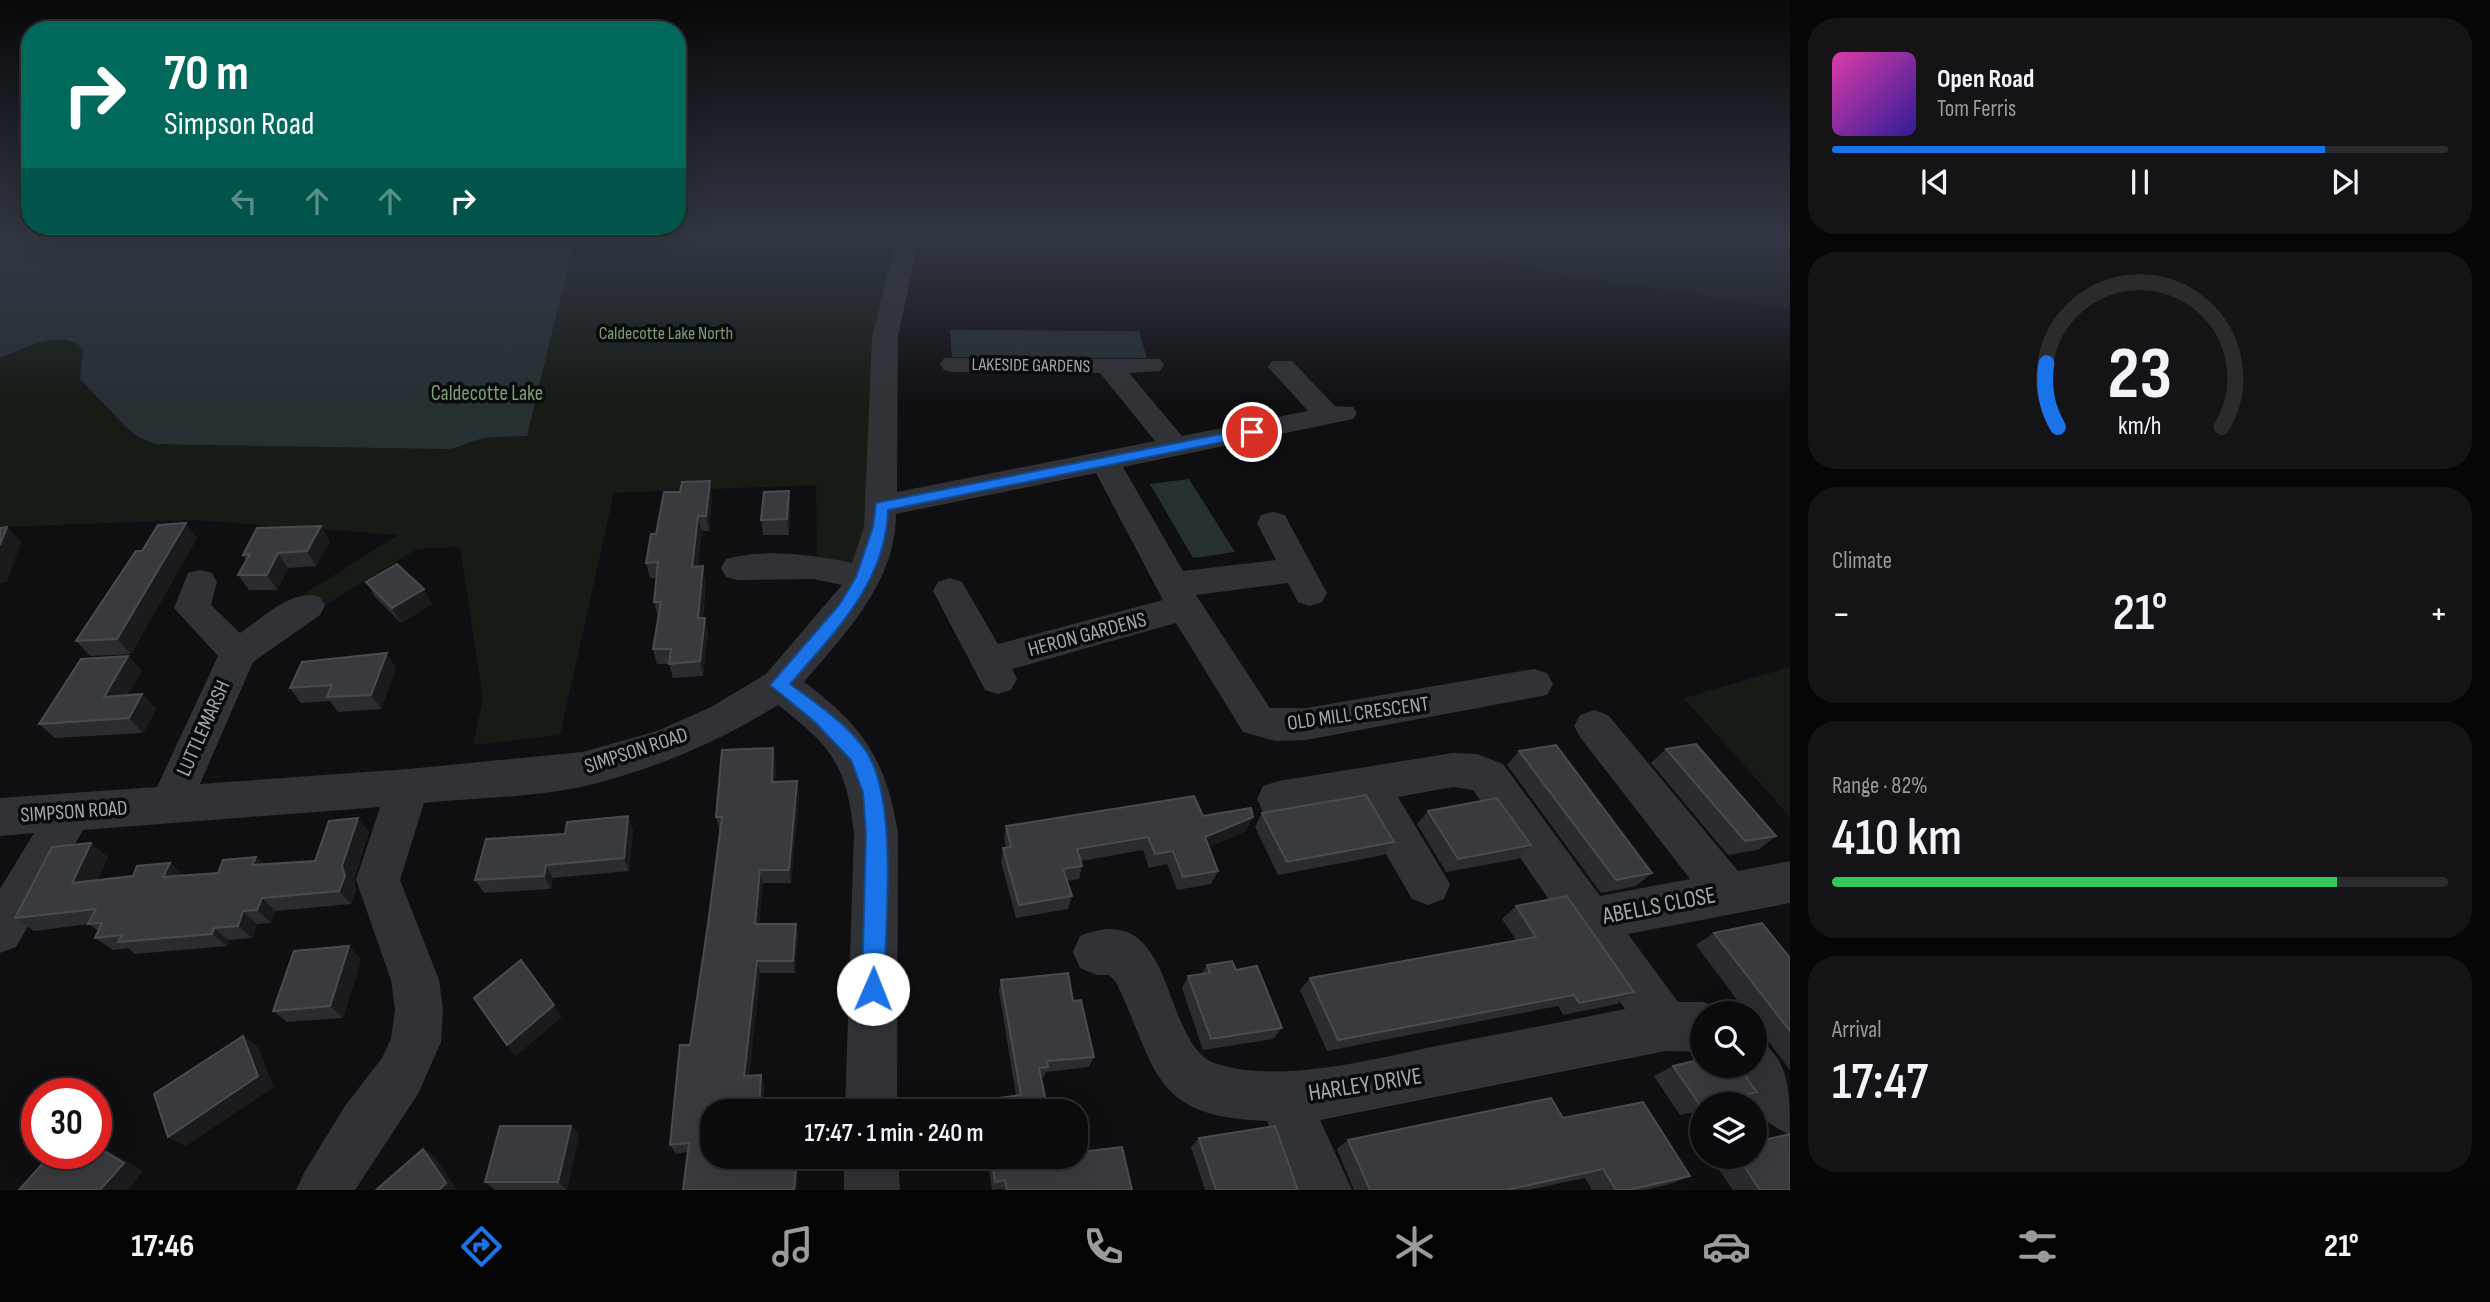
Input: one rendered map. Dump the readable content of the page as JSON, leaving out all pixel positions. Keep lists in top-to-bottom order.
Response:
{
  "streets": {
    "street": [
      "LAKESIDE GARDENS",
      "HERON GARDENS",
      "OLD MILL CRESCENT",
      "LUTTLEMARSH",
      "SIMPSON ROAD",
      "ABELLS CLOSE",
      "HARLEY DRIVE"
    ]
  },
  "crossings": [
    ["HERON GARDENS", "OLD MILL CRESCENT"],
    ["LUTTLEMARSH", "SIMPSON ROAD"],
    ["ABELLS CLOSE", "HARLEY DRIVE"]
  ],
  "parks": ["Caldecotte Lake North", "Caldecotte Lake"],
  "page": {
    "turn": ["70 m", "Simpson Road"],
    "song": ["Open Road", "Tom Ferris"],
    "tile": [
      "Climate",
      ["Range · 82%", "410 km"],
      ["Arrival", "17:47"]
    ],
    "heat": ["−", "21°", "+"],
    "limit": "30",
    "trip": "17:47 · 1 min · 240 m",
    "tabs": ["17:46", "21°"],
    "gauge": ["23", "km/h"]
  }
}
